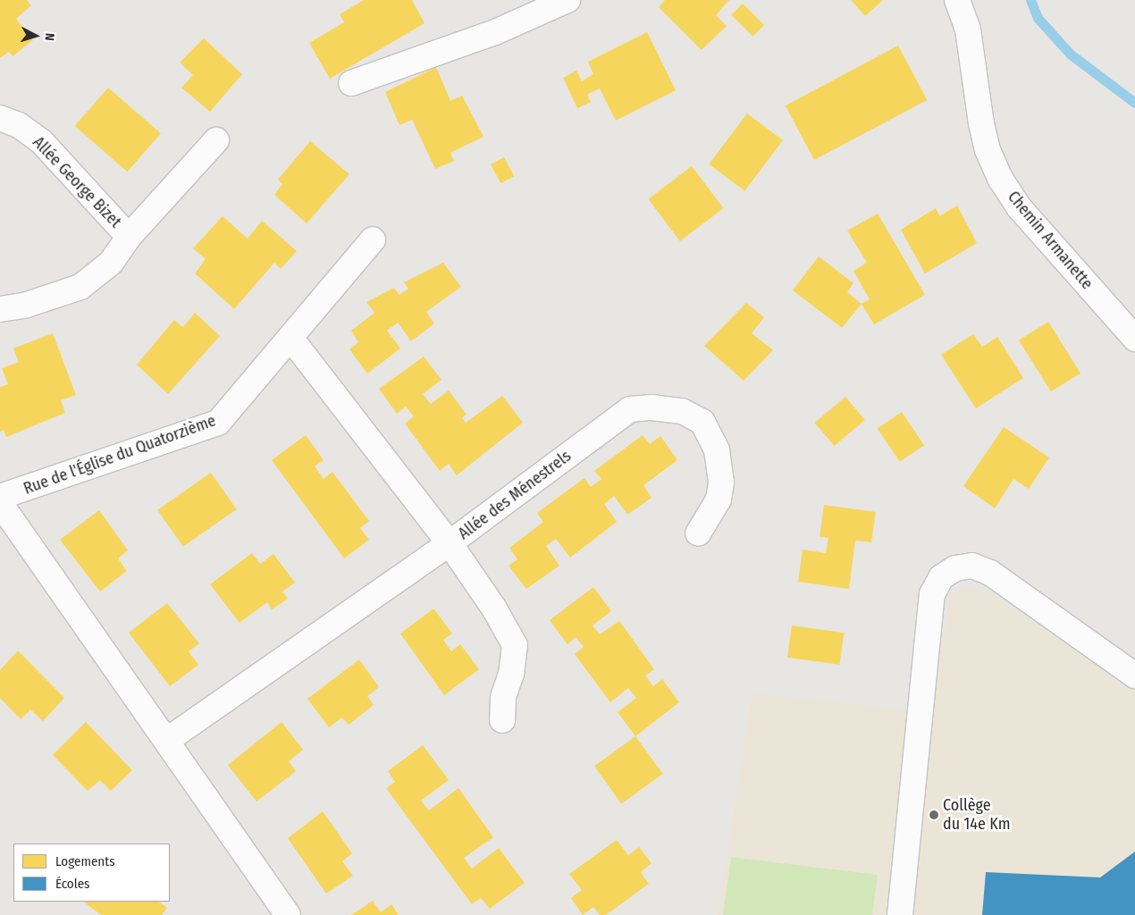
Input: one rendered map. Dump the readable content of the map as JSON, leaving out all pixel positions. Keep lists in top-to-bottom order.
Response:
{
  "streets": {
    "street": [
      "Allée George Bizet",
      "Chemin Armanette",
      "Rue de l'Église du Quatorzième",
      "Allée des Ménestrels"
    ]
  },
  "crossings": [
    ["Rue de l'Église du Quatorzième", "Allée des Ménestrels"]
  ],
  "places": ["Collège du 14e Km"],
  "legend": ["Logements", "Écoles"],
  "north": "right"
}
